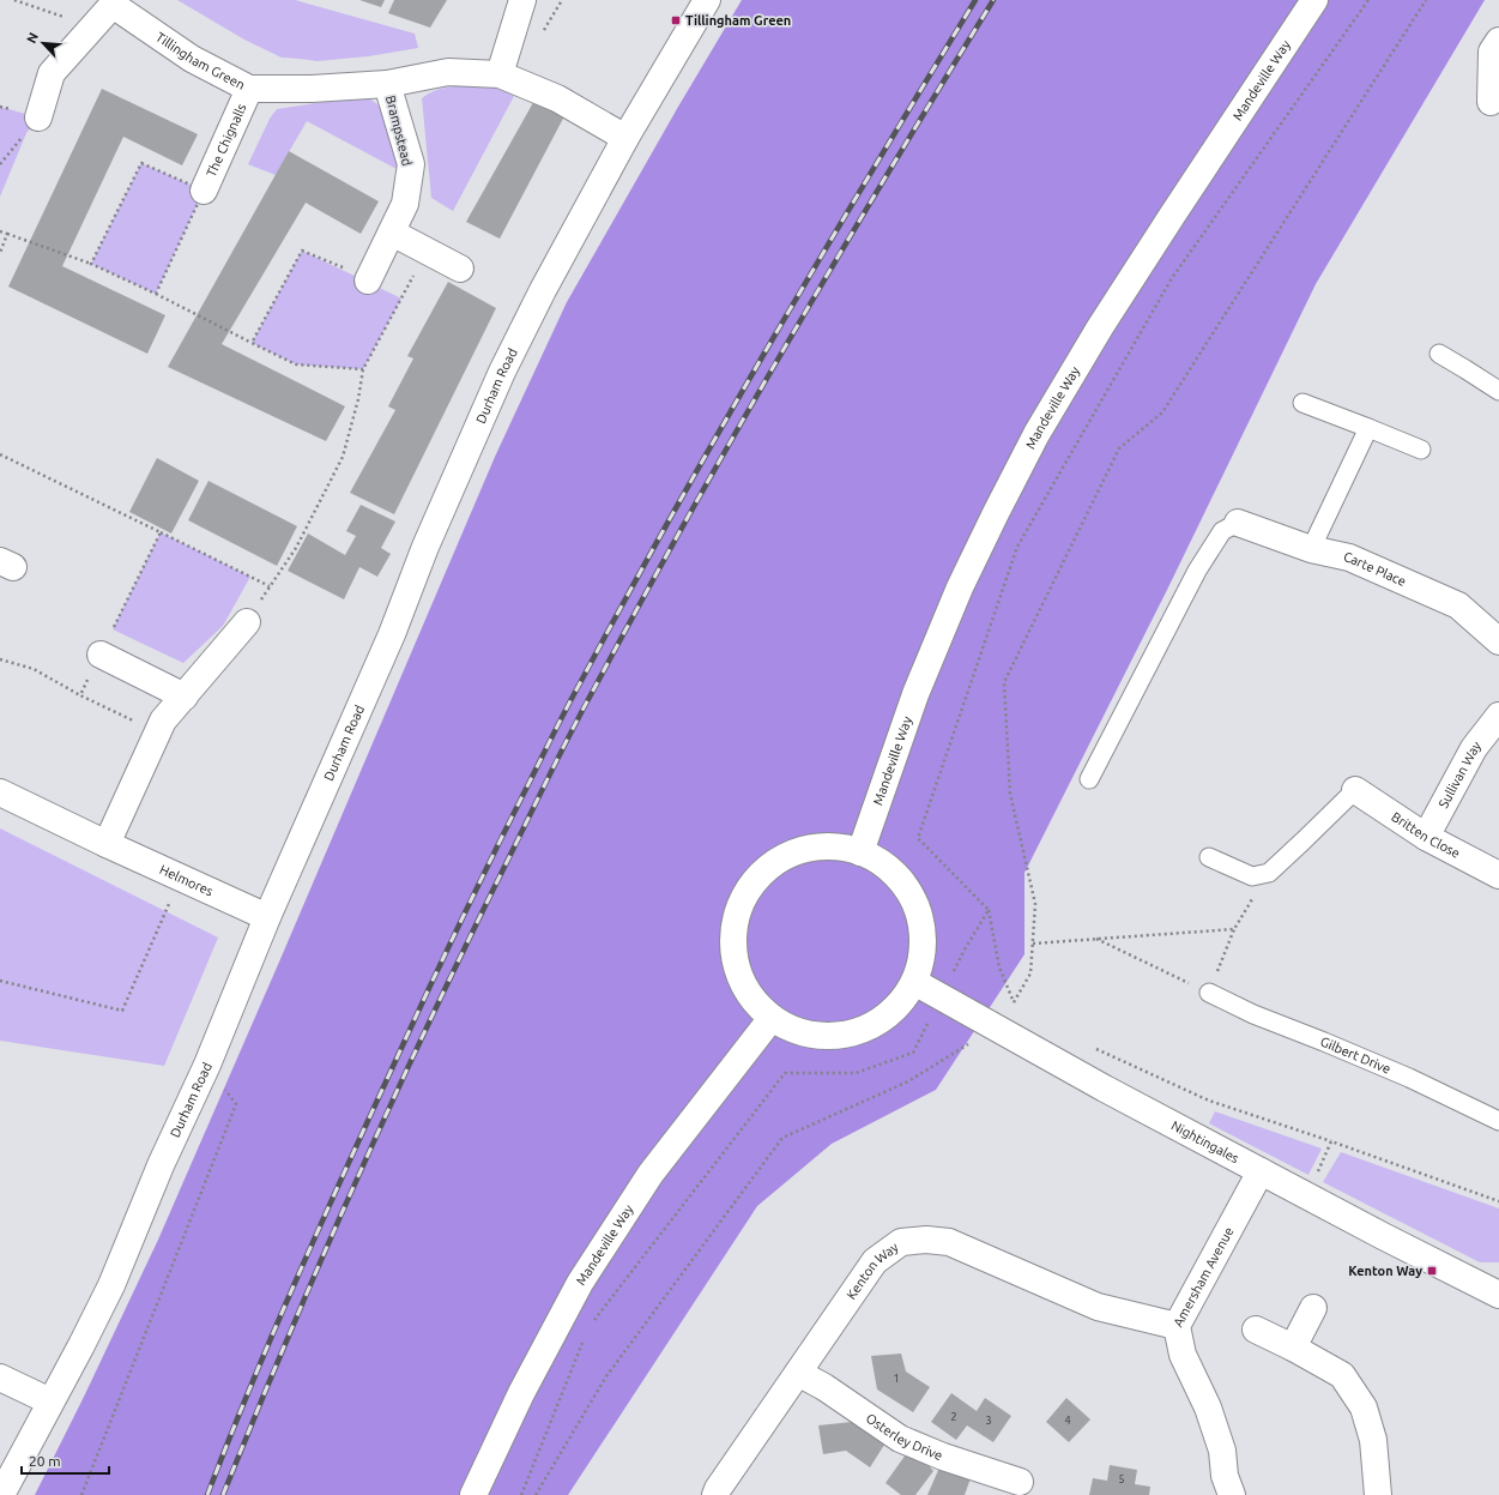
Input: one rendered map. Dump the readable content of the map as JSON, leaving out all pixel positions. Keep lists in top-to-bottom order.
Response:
{
  "streets": {
    "street": [
      "Tillingham Green",
      "Mandeville Way",
      "Brampstead",
      "The Chignalls",
      "Durham Road",
      "Carte Place",
      "Sullivan Way",
      "Britten Close",
      "Helmores",
      "Nightingales",
      "Kenton Way",
      "Amersham Avenue",
      "Osterley Drive"
    ],
    "lane": ["Gilbert Drive"]
  },
  "crossings": [
    ["Tillingham Green", "Brampstead"],
    ["Tillingham Green", "The Chignalls"],
    ["Tillingham Green", "Durham Road"],
    ["Durham Road", "Helmores"],
    ["Sullivan Way", "Britten Close"],
    ["Nightingales", "Amersham Avenue"],
    ["Kenton Way", "Amersham Avenue"],
    ["Kenton Way", "Osterley Drive"]
  ],
  "places": {
    "transit": ["Tillingham Green", "Kenton Way"]
  },
  "house_numbers": [
    "1",
    "2",
    "3",
    "4",
    "5"
  ],
  "scale_bar": "20 m",
  "north": "top left"
}
